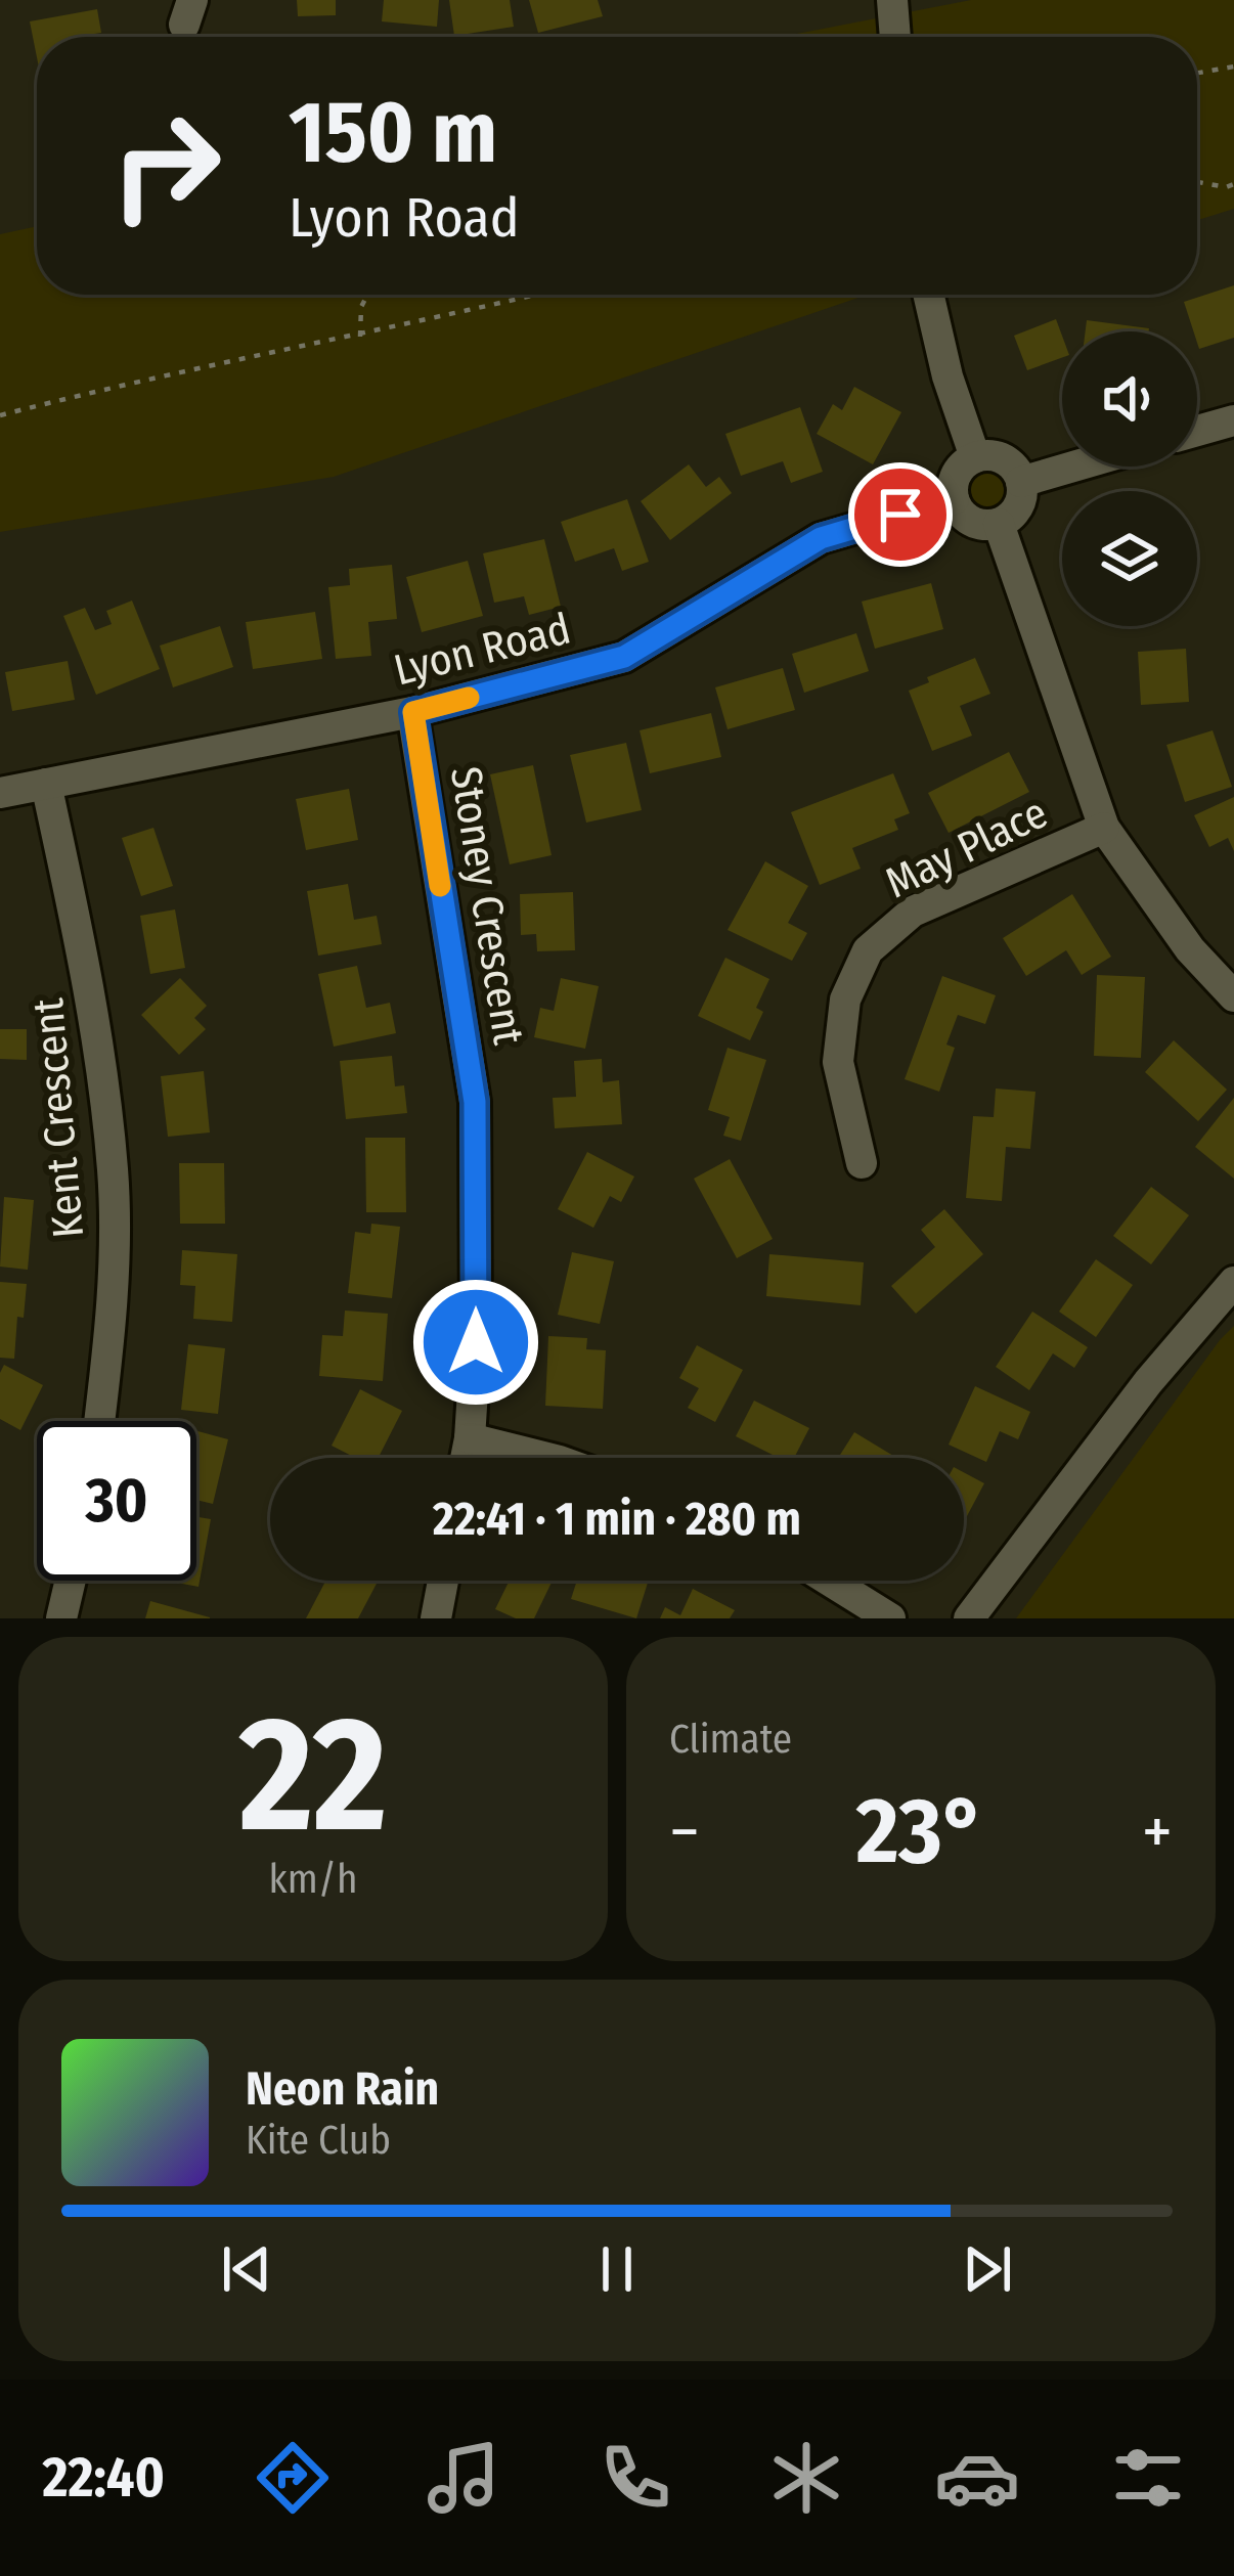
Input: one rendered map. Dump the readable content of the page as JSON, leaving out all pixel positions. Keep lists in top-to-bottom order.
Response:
{
  "streets": {
    "street": [
      "Lyon Road",
      "May Place",
      "Stoney Crescent",
      "Kent Crescent"
    ]
  },
  "crossings": [
    ["Lyon Road", "Stoney Crescent"],
    ["Lyon Road", "Kent Crescent"]
  ],
  "page": {
    "turn": ["150 m", "Lyon Road"],
    "limit": "30",
    "trip": "22:41 · 1 min · 280 m",
    "tile": [
      ["22", "km/h"],
      "Climate"
    ],
    "heat": ["−", "23°", "+"],
    "song": ["Neon Rain", "Kite Club"],
    "tabs": "22:40"
  }
}
